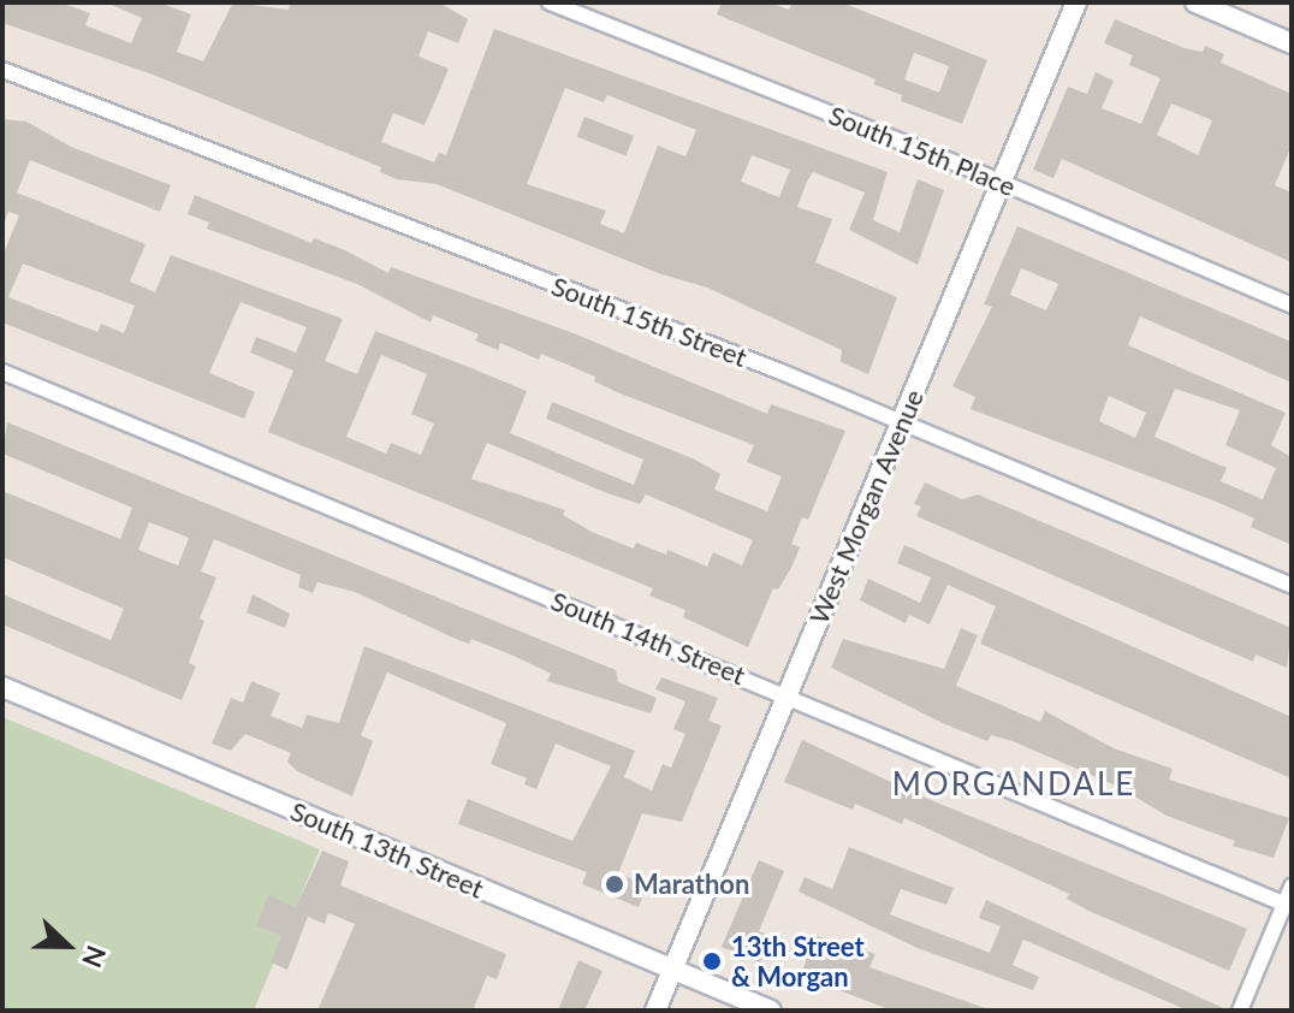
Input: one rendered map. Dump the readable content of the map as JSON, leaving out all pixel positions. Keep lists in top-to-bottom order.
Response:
{
  "streets": {
    "street": [
      "South 15th Place",
      "South 15th Street",
      "West Morgan Avenue",
      "South 14th Street",
      "South 13th Street"
    ]
  },
  "crossings": [
    ["South 15th Place", "West Morgan Avenue"],
    ["South 15th Street", "West Morgan Avenue"],
    ["West Morgan Avenue", "South 14th Street"],
    ["West Morgan Avenue", "South 13th Street"]
  ],
  "districts": ["MORGANDALE"],
  "places": ["Marathon", "13th Street & Morgan"],
  "north": "right"
}
